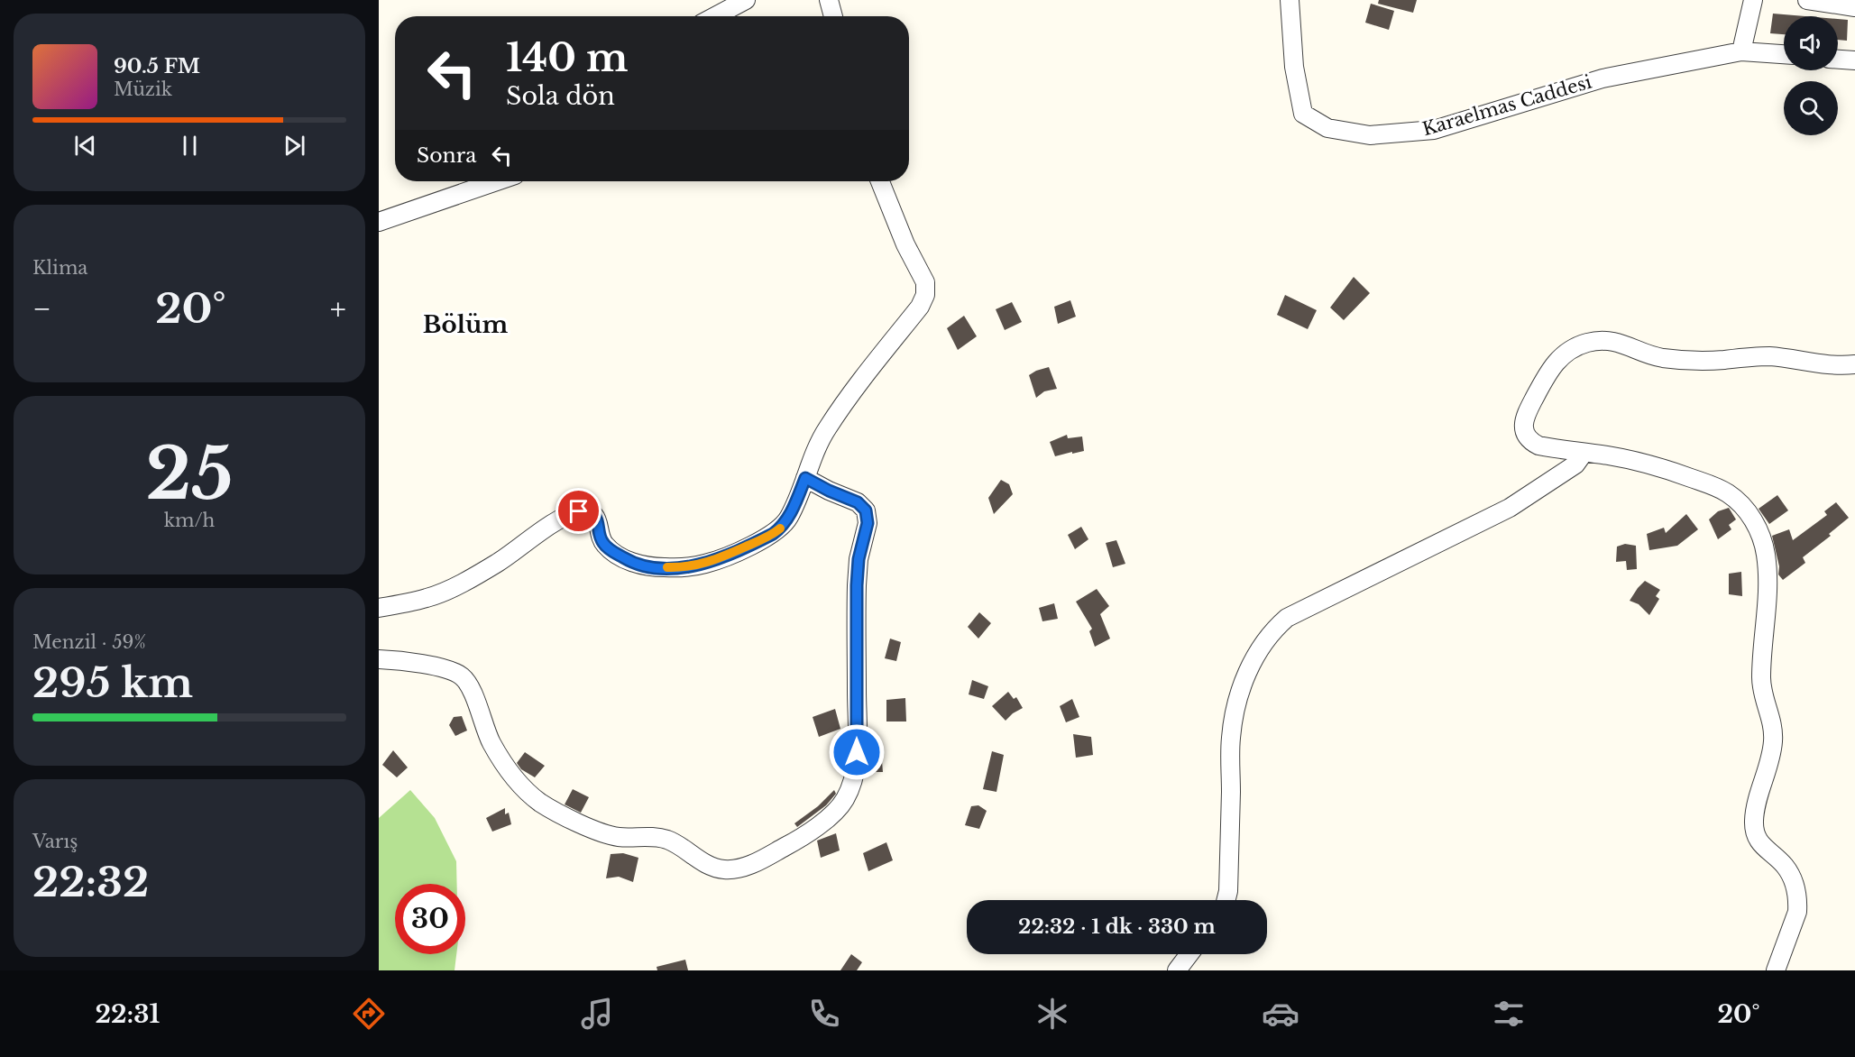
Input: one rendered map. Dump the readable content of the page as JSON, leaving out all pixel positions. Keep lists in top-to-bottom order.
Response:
{
  "streets": {
    "street": ["Karaelmas Caddesi"]
  },
  "districts": ["Bölüm"],
  "page": {
    "turn": ["140 m", "Sola dön"],
    "song": ["90.5 FM", "Müzik"],
    "then": "Sonra",
    "tile": [
      "Klima",
      ["25", "km/h"],
      ["Menzil · 59%", "295 km"],
      ["Varış", "22:32"]
    ],
    "heat": ["−", "20°", "+"],
    "limit": "30",
    "trip": "22:32 · 1 dk · 330 m",
    "tabs": ["22:31", "20°"]
  }
}
